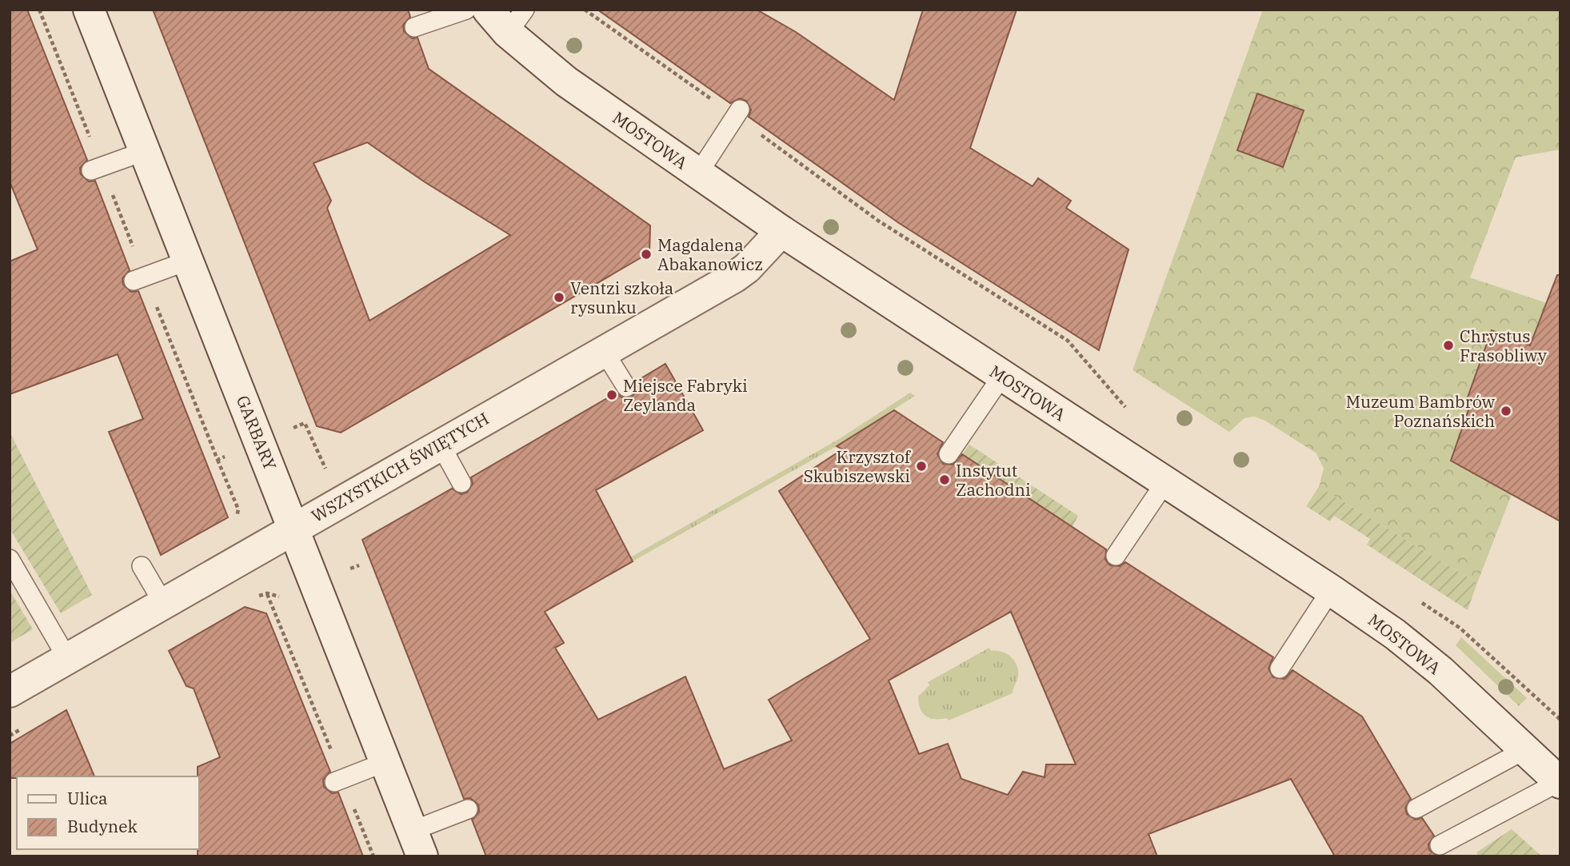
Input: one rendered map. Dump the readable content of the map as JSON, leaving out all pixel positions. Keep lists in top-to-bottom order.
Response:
{
  "streets": {
    "street": ["MOSTOWA", "GARBARY", "WSZYSTKICH ŚWIĘTYCH"]
  },
  "crossings": [
    ["MOSTOWA", "WSZYSTKICH ŚWIĘTYCH"],
    ["GARBARY", "WSZYSTKICH ŚWIĘTYCH"]
  ],
  "places": [
    "Magdalena Abakanowicz",
    "Ventzi szkoła rysunku",
    "Chrystus Frasobliwy",
    "Miejsce Fabryki Zeylanda",
    "Muzeum Bambrów Poznańskich",
    "Krzysztof Skubiszewski",
    "Instytut Zachodni"
  ],
  "legend": ["Ulica", "Budynek"]
}
